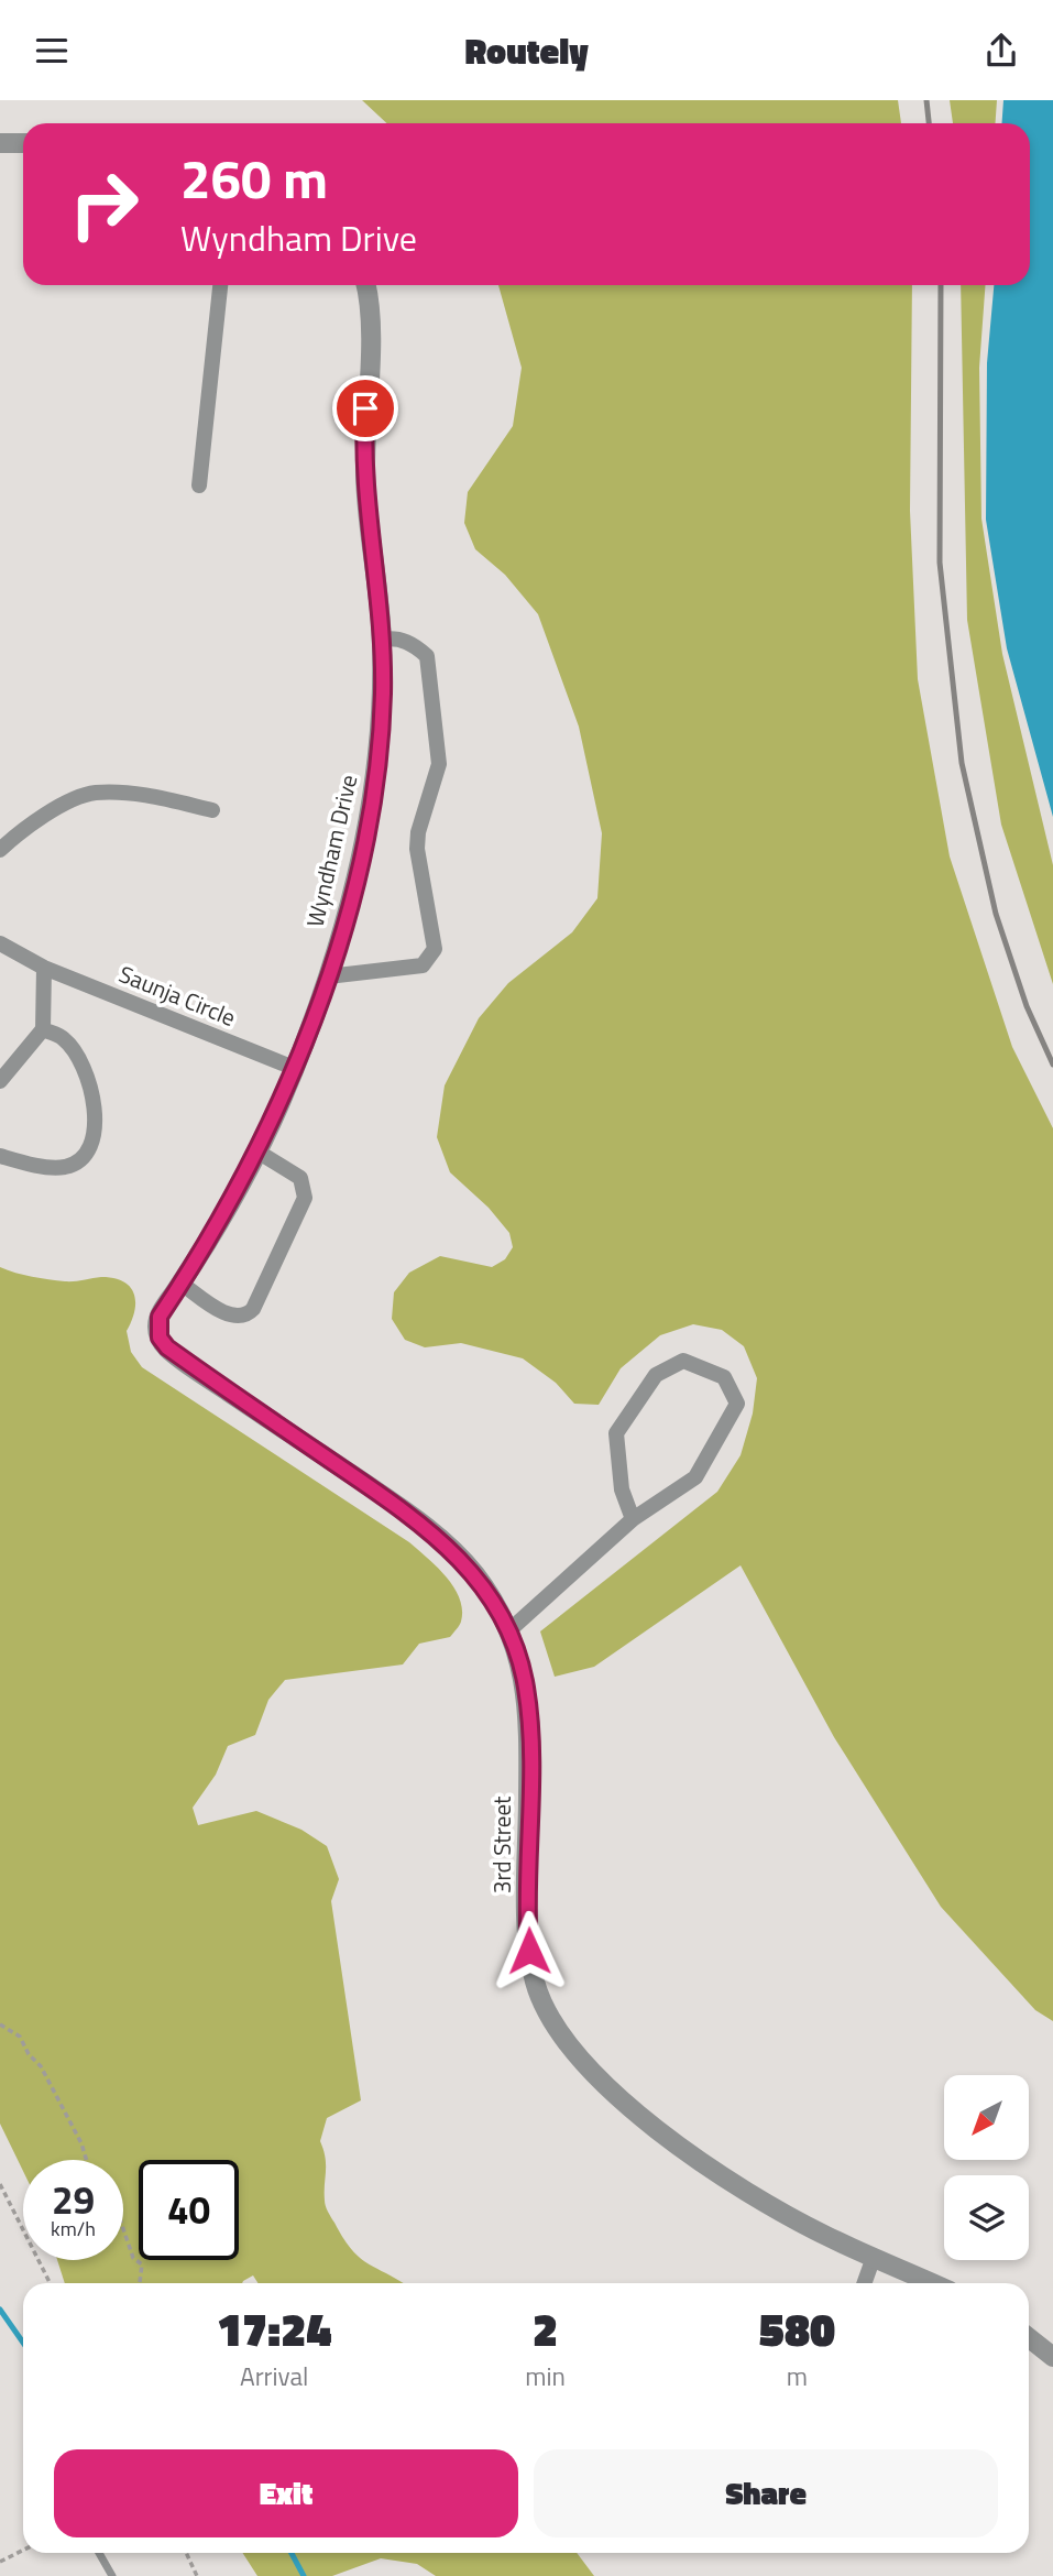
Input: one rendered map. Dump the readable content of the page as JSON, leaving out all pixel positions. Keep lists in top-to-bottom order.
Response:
{
  "streets": {
    "street": ["Wyndham Drive", "Saunja Circle", "3rd Street"]
  },
  "crossings": [
    ["Wyndham Drive", "Saunja Circle"],
    ["Wyndham Drive", "3rd Street"]
  ],
  "north": "bottom left",
  "page": {
    "header": "Routely",
    "turn": ["260 m", "Wyndham Drive"],
    "speed": "29 km/h",
    "limit": "40",
    "eta": [
      "17:24",
      "Arrival",
      "2",
      "min",
      "580",
      "m"
    ],
    "buttons": ["Exit", "Share"]
  }
}
